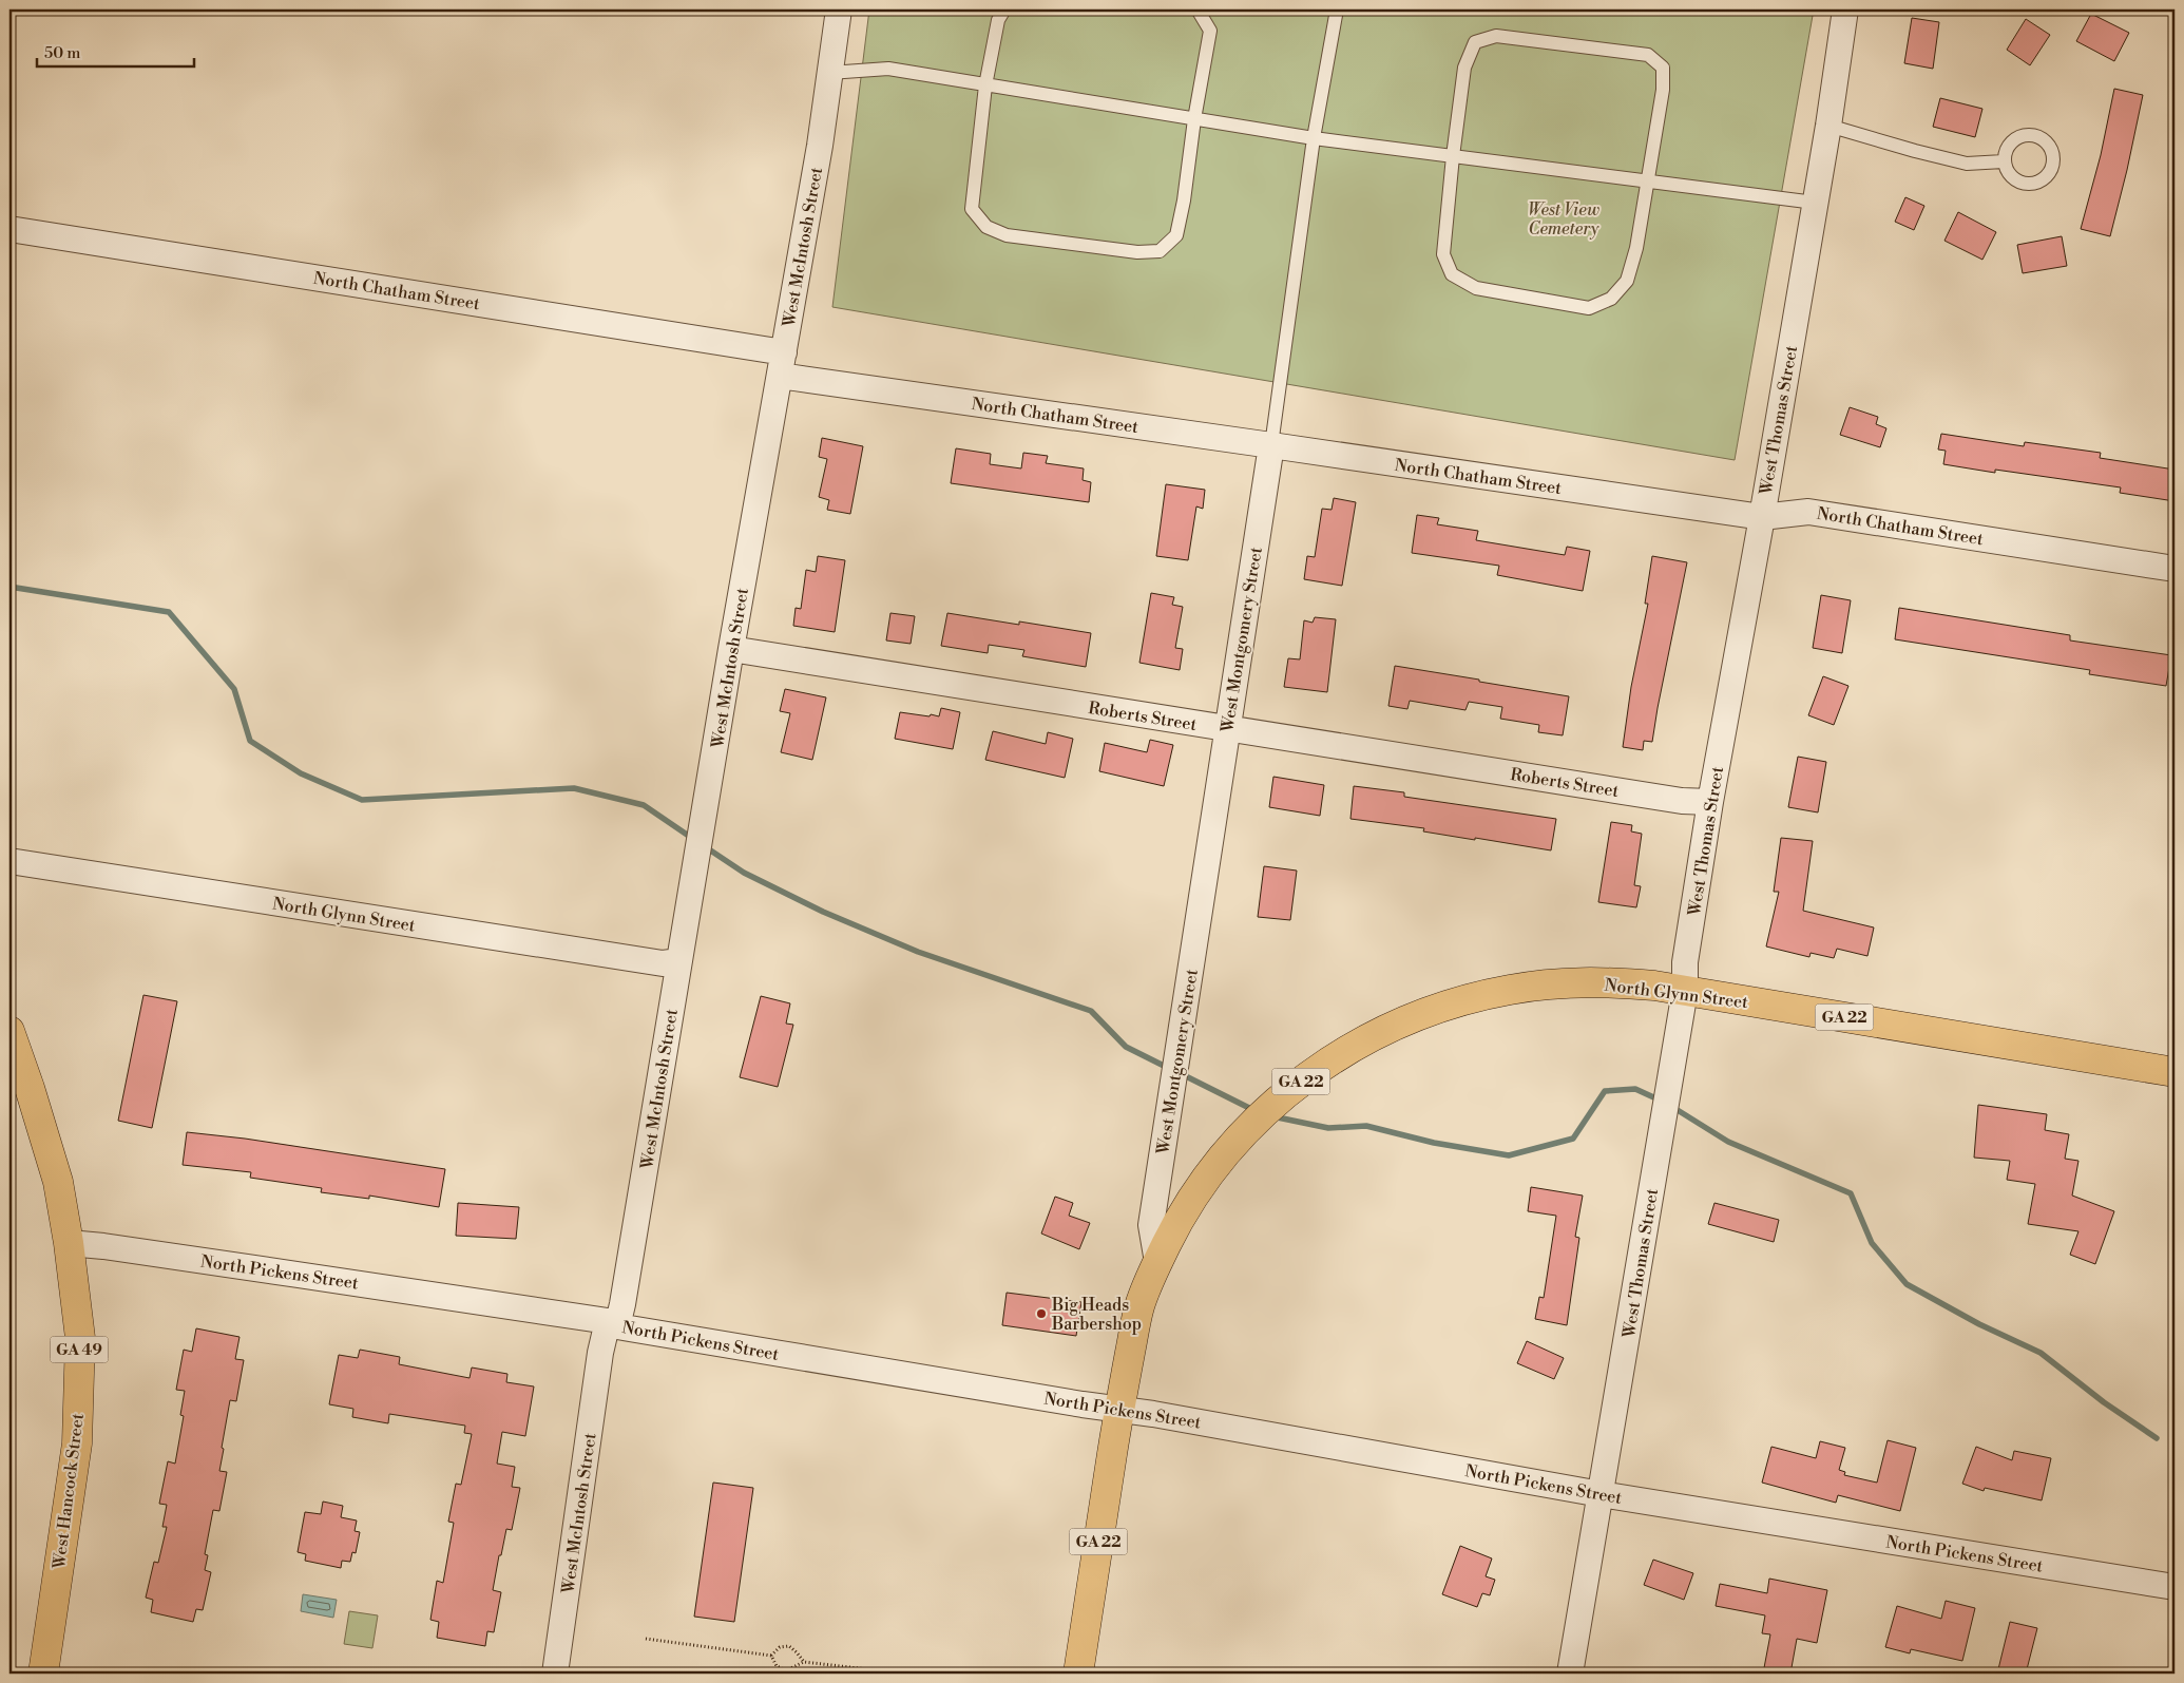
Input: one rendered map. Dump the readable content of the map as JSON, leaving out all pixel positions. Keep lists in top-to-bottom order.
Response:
{
  "streets": {
    "main road": [
      "North Glynn Street",
      "GA 22",
      "GA 49",
      "West Hancock Street"
    ],
    "street": [
      "West McIntosh Street",
      "North Chatham Street",
      "West Thomas Street",
      "West Montgomery Street",
      "Roberts Street",
      "North Pickens Street"
    ]
  },
  "crossings": [
    ["West McIntosh Street", "North Chatham Street"],
    ["West McIntosh Street", "Roberts Street"],
    ["West McIntosh Street", "North Glynn Street"],
    ["West McIntosh Street", "North Pickens Street"],
    ["North Chatham Street", "West Thomas Street"],
    ["North Chatham Street", "West Montgomery Street"],
    ["West Thomas Street", "Roberts Street"],
    ["West Thomas Street", "North Glynn Street"],
    ["West Thomas Street", "North Pickens Street"],
    ["West Montgomery Street", "Roberts Street"],
    ["West Montgomery Street", "North Glynn Street"],
    ["West Montgomery Street", "GA 22"],
    ["North Glynn Street", "GA 22"],
    ["GA 22", "North Pickens Street"],
    ["North Pickens Street", "West Hancock Street"]
  ],
  "parks": ["West View Cemetery"],
  "places": ["Big Heads Barbershop"],
  "scale_bar": "50 m"
}
